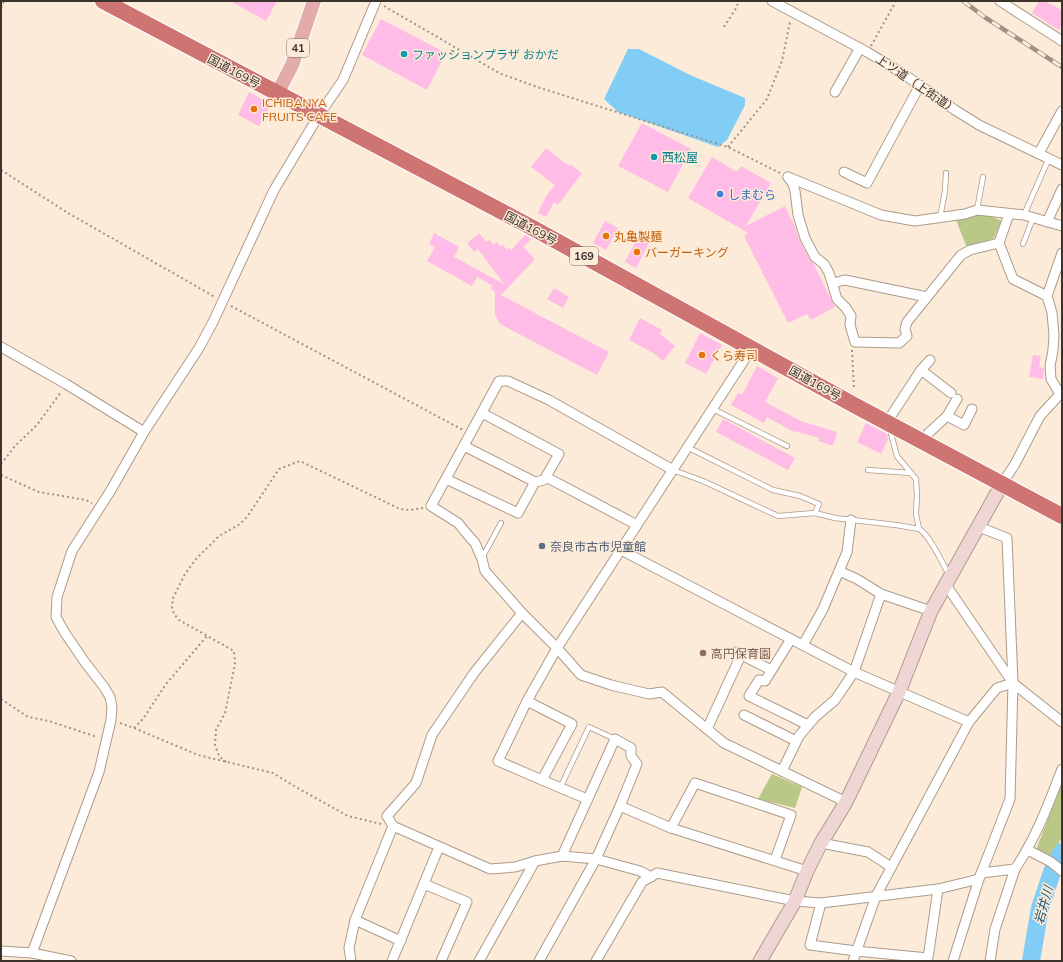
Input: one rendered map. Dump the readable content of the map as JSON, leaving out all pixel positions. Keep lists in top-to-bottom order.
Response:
{
  "streets": {
    "highway": ["国道169号", "169"],
    "main road": ["41"],
    "street": ["上ツ道（上街道）"]
  },
  "crossings": [
    ["41", "国道169号"]
  ],
  "water": ["岩井川"],
  "places": [
    "ファッションプラザ おかだ",
    "ICHIBANYA FRUITS CAFE",
    "西松屋",
    "しまむら",
    "丸亀製麺",
    "バーガーキング",
    "くら寿司",
    "奈良市古市児童館",
    "高円保育園"
  ]
}
